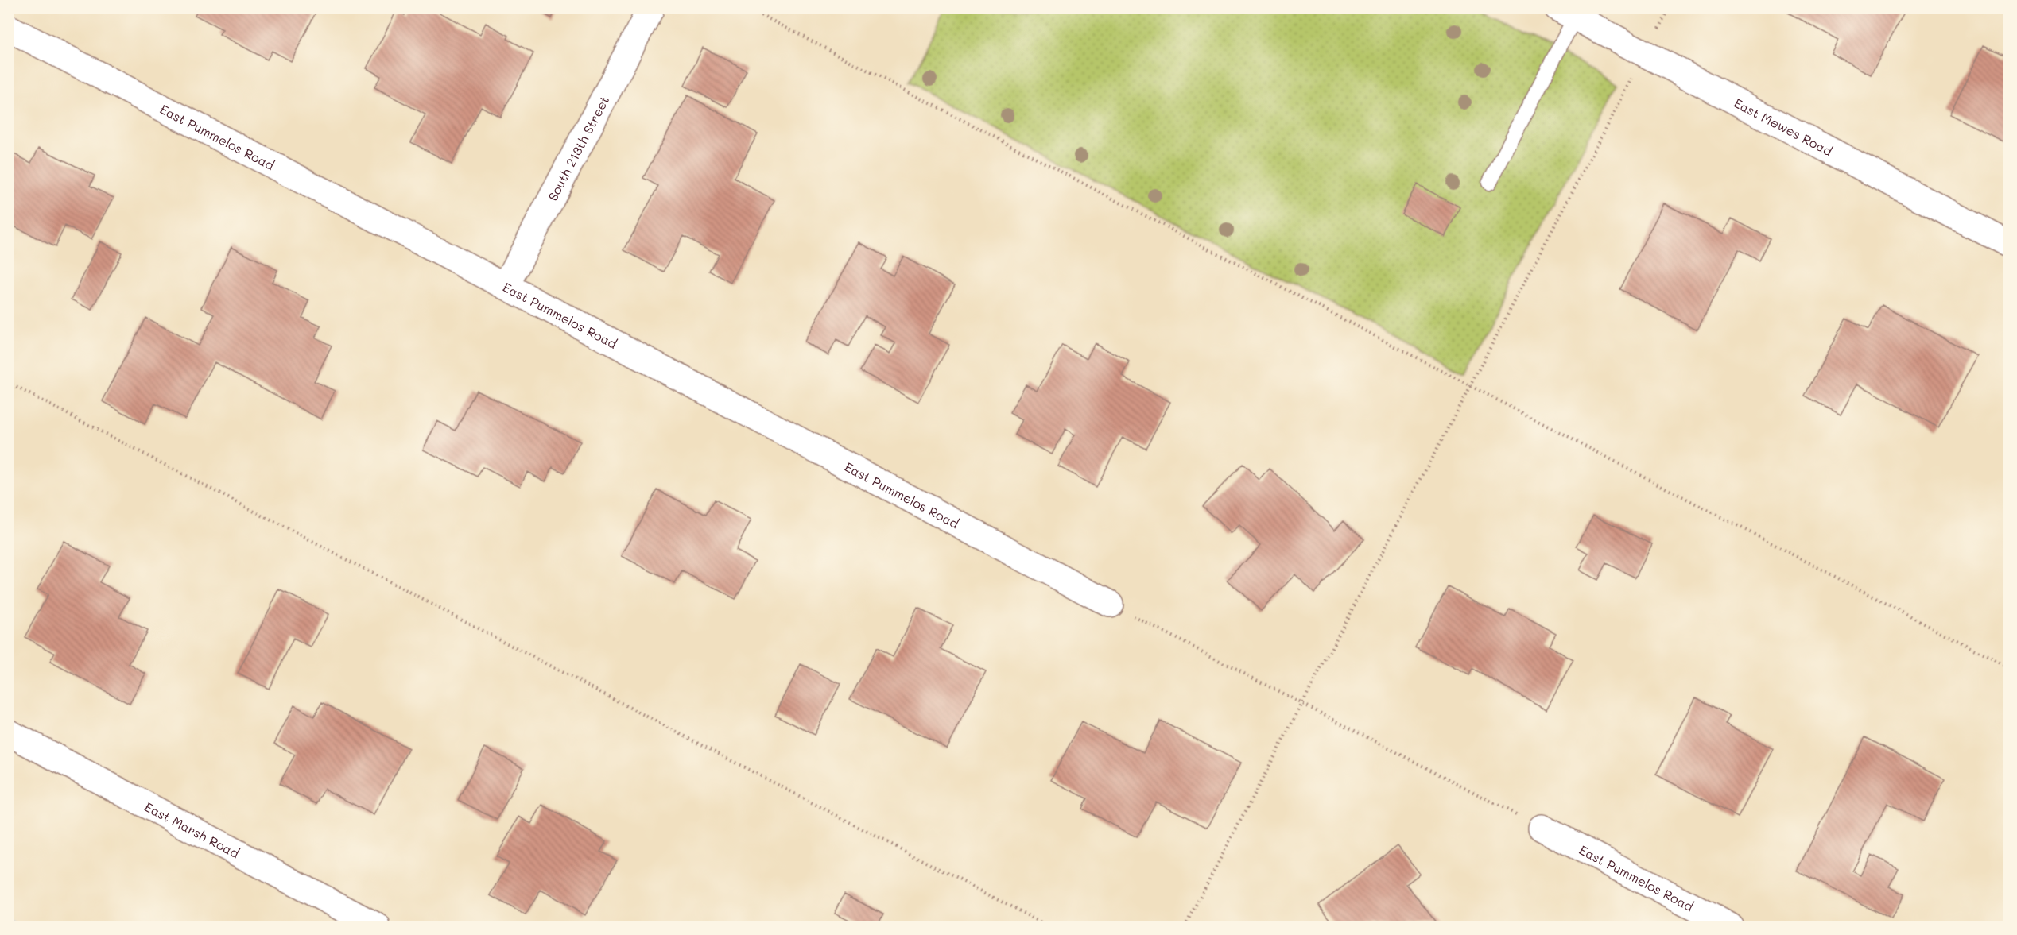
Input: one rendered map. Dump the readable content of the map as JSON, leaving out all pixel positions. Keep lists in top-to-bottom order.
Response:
{
  "streets": {
    "street": [
      "East Mewes Road",
      "East Pummelos Road",
      "South 213th Street",
      "East Marsh Road"
    ]
  },
  "crossings": [
    ["East Pummelos Road", "South 213th Street"]
  ]
}
